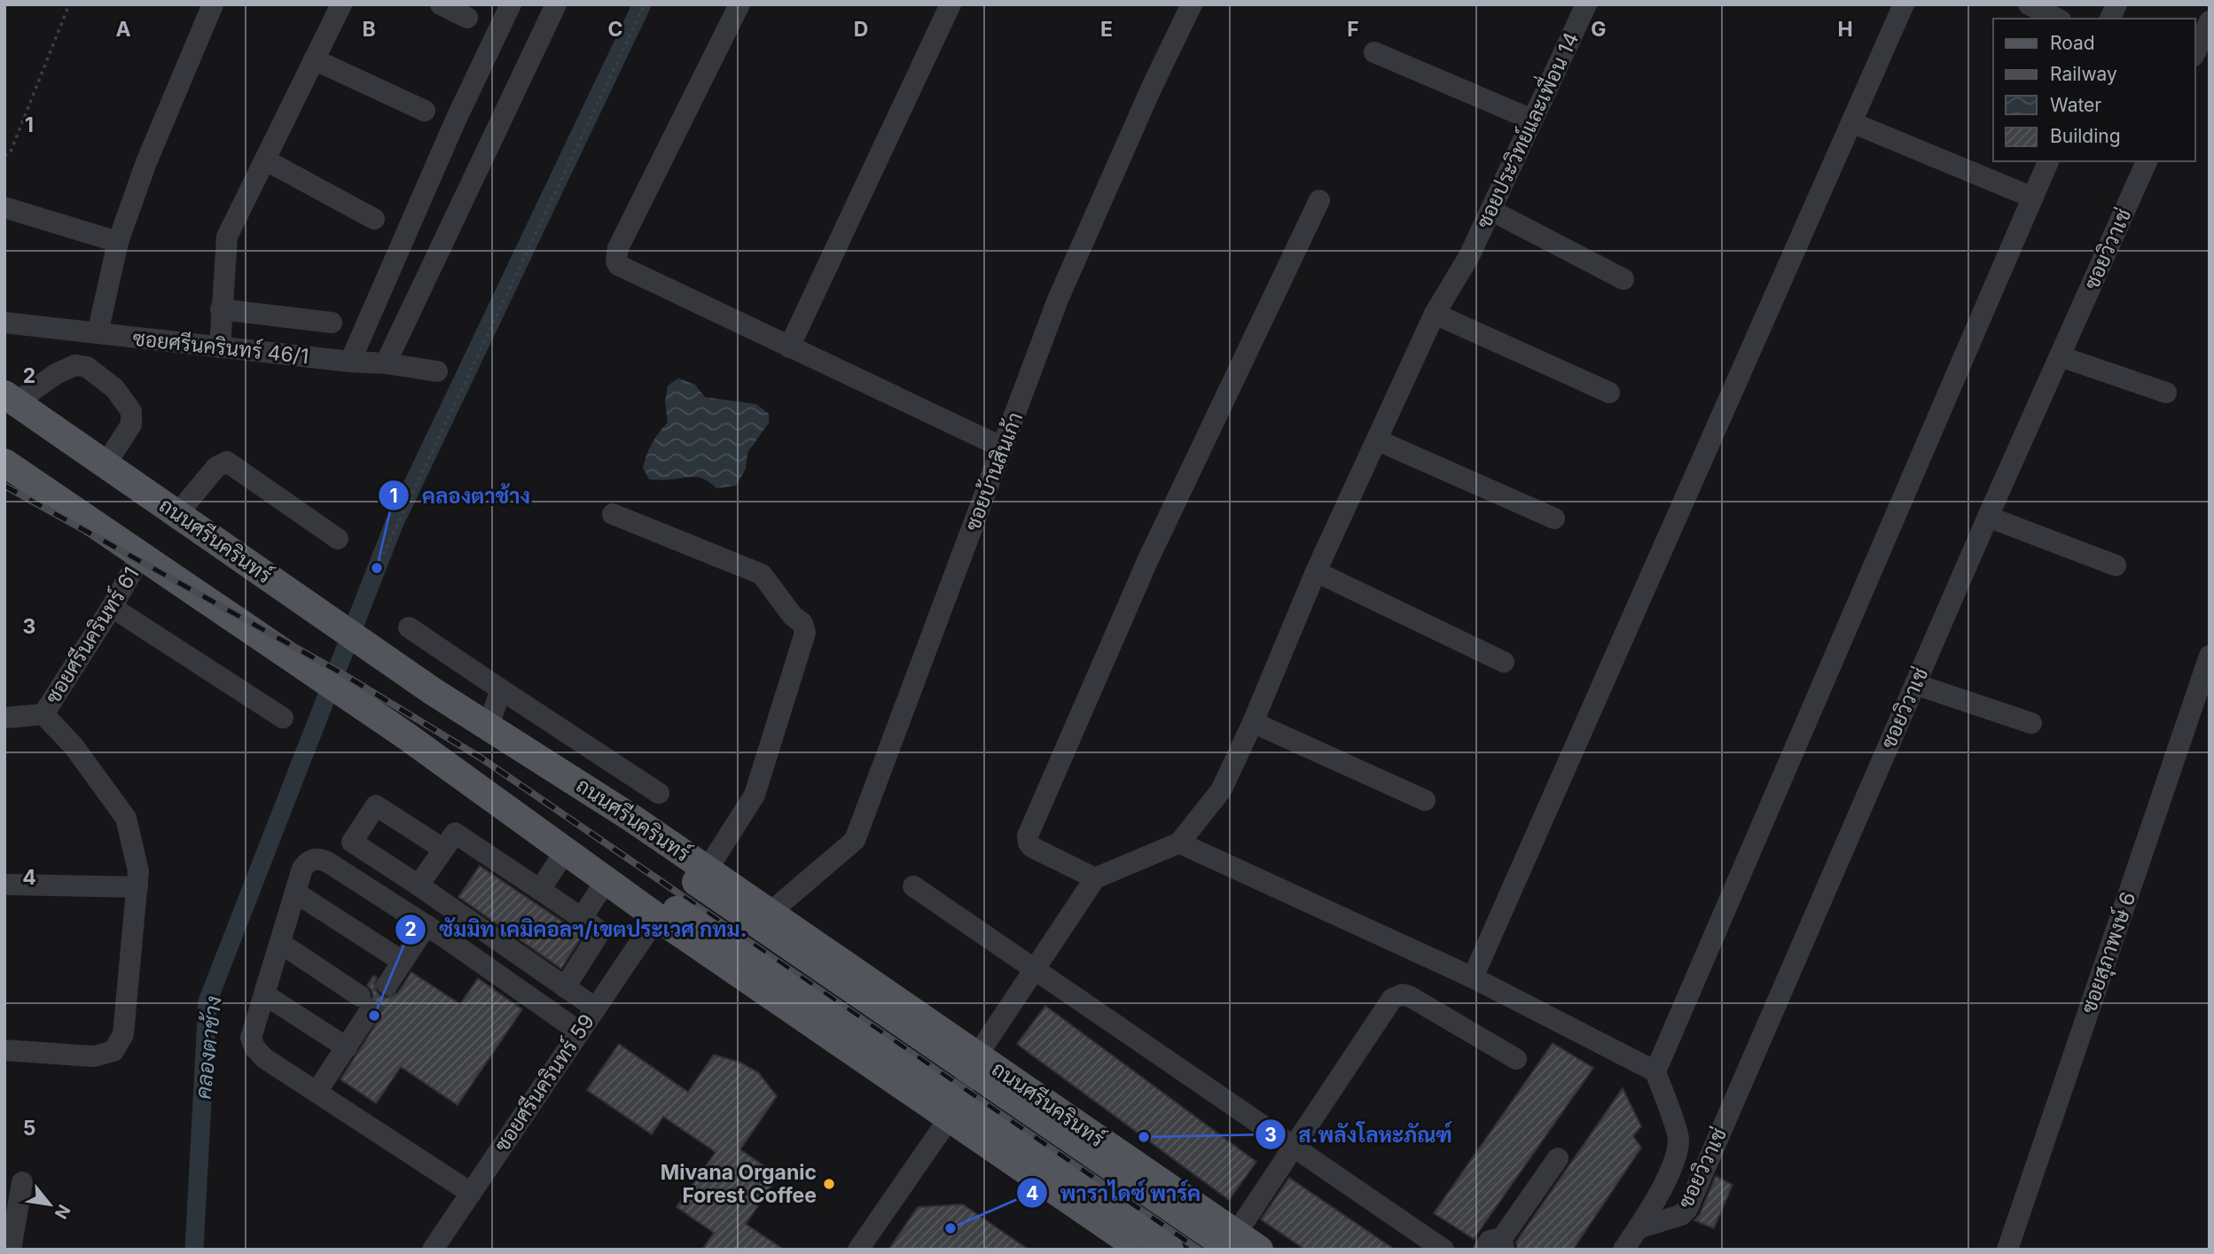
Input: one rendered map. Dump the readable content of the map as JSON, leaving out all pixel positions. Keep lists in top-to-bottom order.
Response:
{
  "streets": {
    "main road": ["ถนนศรีนครินทร์"],
    "street": [
      "ซอยประวิทย์และเพื่อน 14",
      "ซอยวิวาเช่",
      "ซอยศรีนครินทร์ 46/1",
      "ซอยบ้านสินเก้า",
      "ซอยศรีนครินทร์ 61",
      "ซอยสุภาพงษ์ 6",
      "ซอยศรีนครินทร์ 59"
    ]
  },
  "crossings": [
    ["ซอยบ้านสินเก้า", "ถนนศรีนครินทร์"]
  ],
  "water": ["คลองตาช้าง"],
  "places": [
    "คลองตาช้าง",
    "ซัมมิท เคมิคอลฯ/เขตประเวศ กทม.",
    "ส.พลังโลหะภัณฑ์",
    "Mivana Organic Forest Coffee",
    "พาราไดซ์ พาร์ค"
  ],
  "legend": [
    "Road",
    "Railway",
    "Water",
    "Building"
  ],
  "north": "bottom right",
  "grid": {
    "columns": [
      "A",
      "B",
      "C",
      "D",
      "E",
      "F",
      "G",
      "H"
    ],
    "rows": [
      "1",
      "2",
      "3",
      "4",
      "5"
    ]
  }
}
